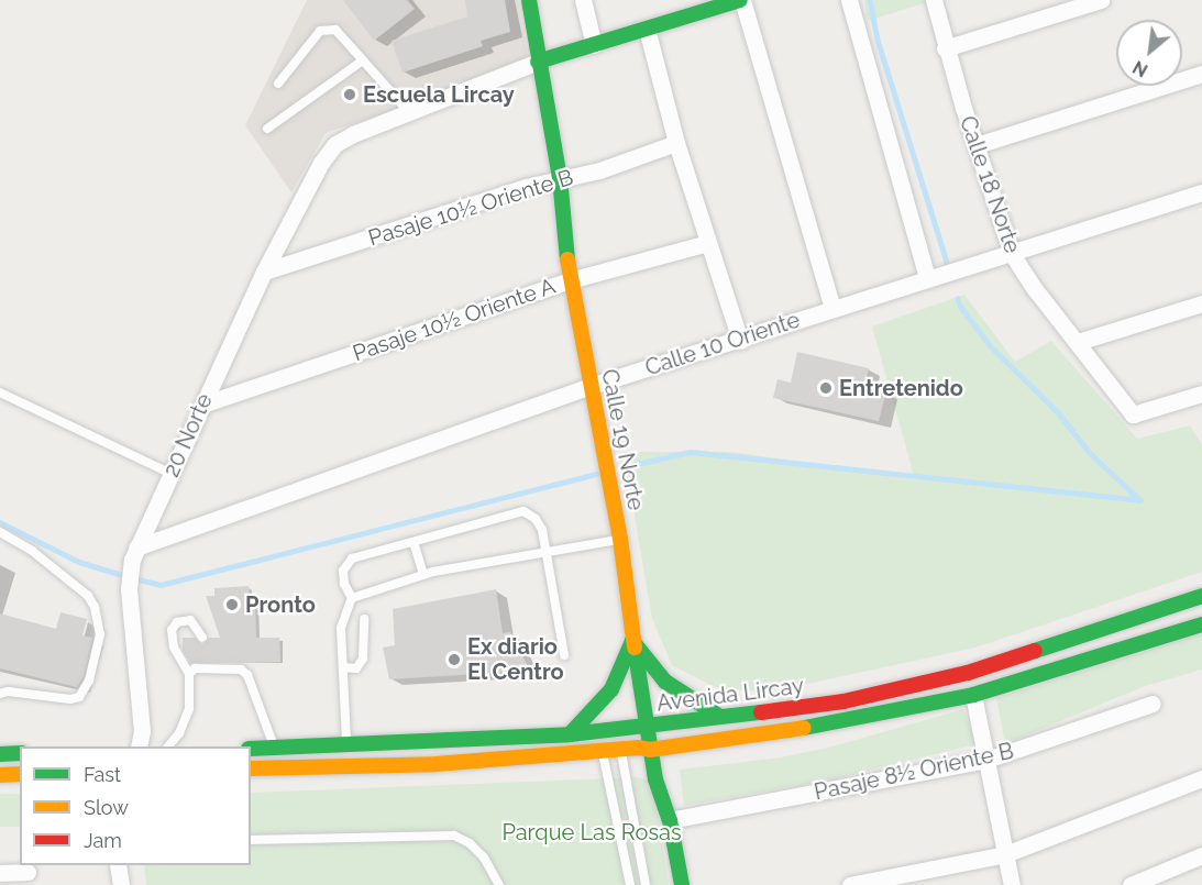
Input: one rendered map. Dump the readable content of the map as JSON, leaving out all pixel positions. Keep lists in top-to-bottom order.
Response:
{
  "streets": {
    "main road": ["Calle 19 Norte", "Avenida Lircay"],
    "street": [
      "Calle 18 Norte",
      "Pasaje 10½ Oriente B",
      "Pasaje 10½ Oriente A",
      "Calle 10 Oriente",
      "20 Norte",
      "Pasaje 8½ Oriente B"
    ]
  },
  "crossings": [
    ["Calle 18 Norte", "Calle 10 Oriente"],
    ["Pasaje 10½ Oriente B", "20 Norte"],
    ["Pasaje 10½ Oriente B", "Calle 19 Norte"],
    ["Pasaje 10½ Oriente A", "20 Norte"],
    ["Pasaje 10½ Oriente A", "Calle 19 Norte"],
    ["Calle 10 Oriente", "20 Norte"],
    ["Calle 10 Oriente", "Calle 19 Norte"],
    ["Calle 19 Norte", "Avenida Lircay"],
    ["Calle 19 Norte", "Pasaje 8½ Oriente B"]
  ],
  "parks": ["Parque Las Rosas"],
  "places": [
    "Escuela Lircay",
    "Entretenido",
    "Pronto",
    "Ex diario El Centro"
  ],
  "legend": ["Fast", "Slow", "Jam"],
  "north": "bottom left"
}
